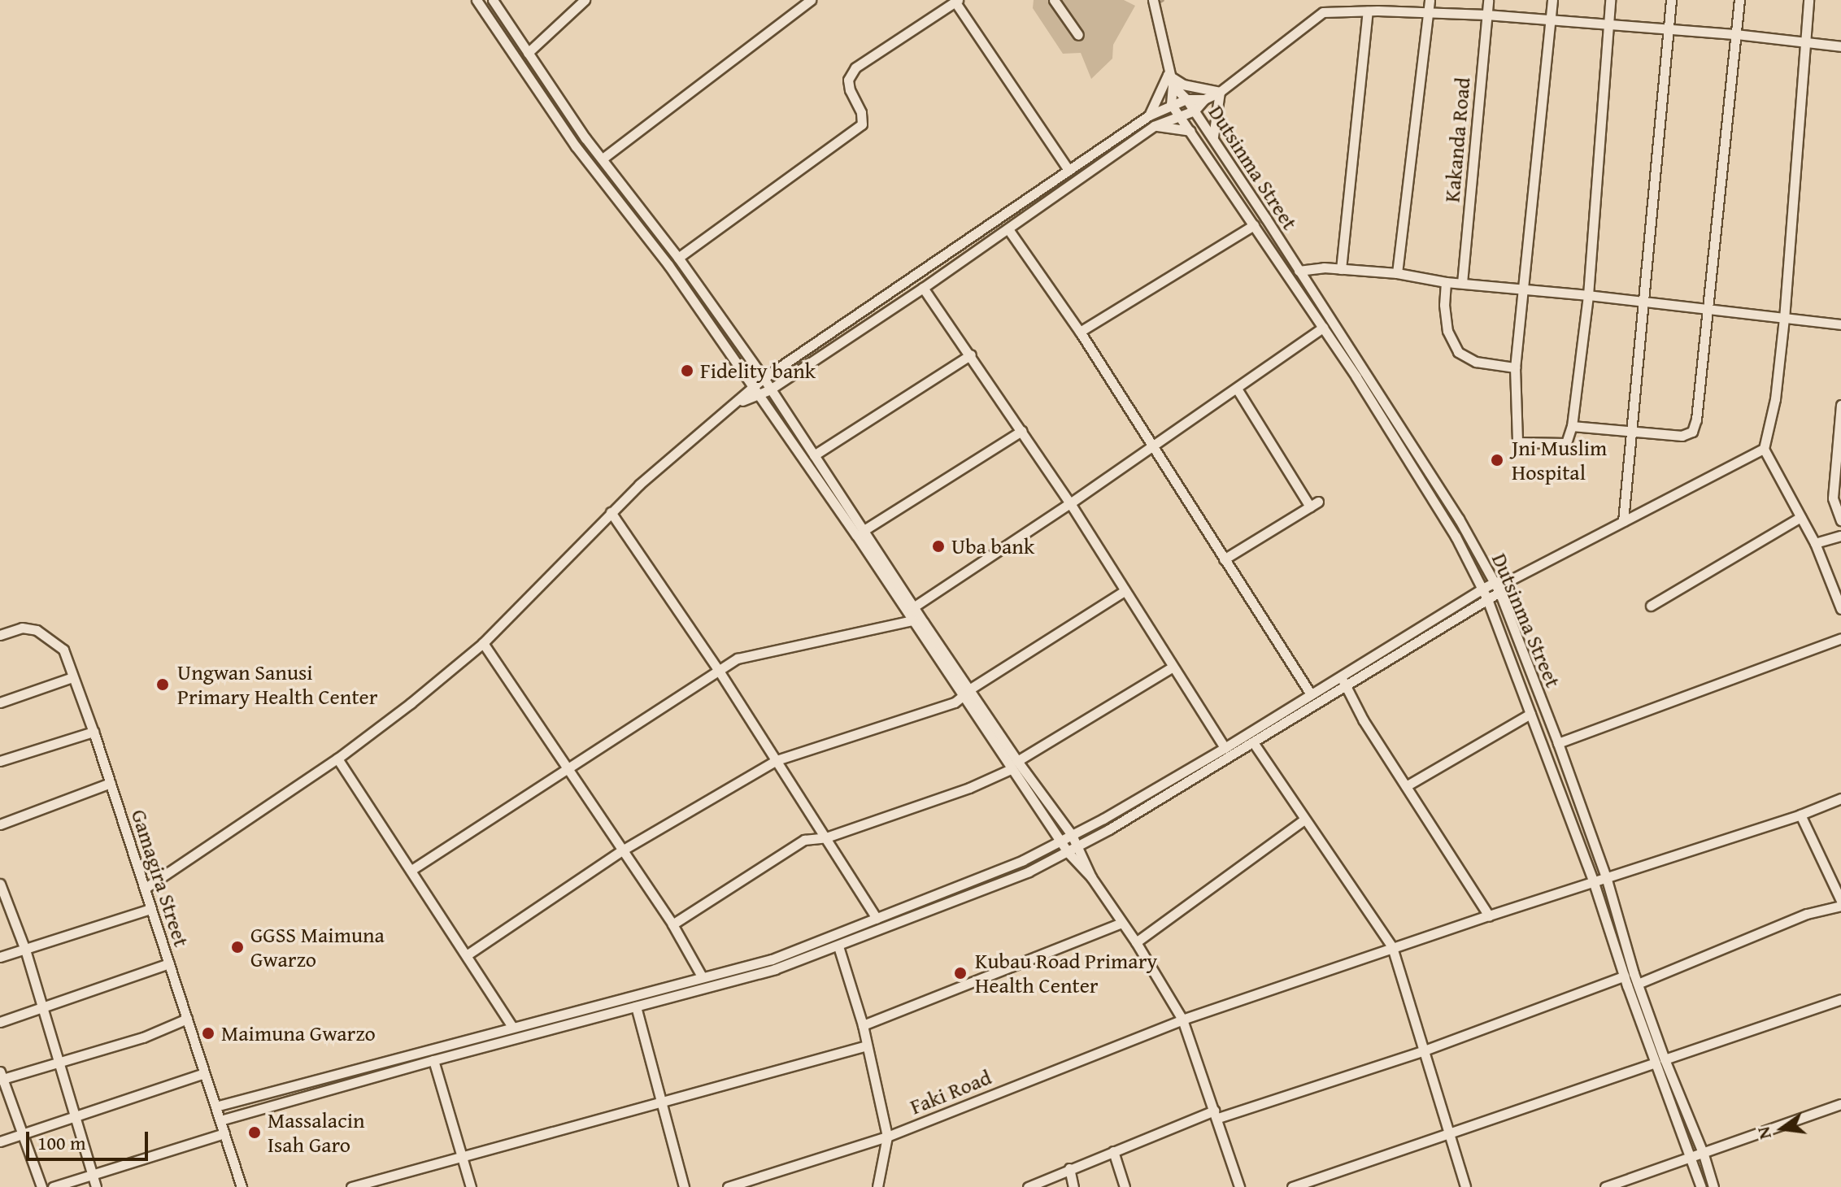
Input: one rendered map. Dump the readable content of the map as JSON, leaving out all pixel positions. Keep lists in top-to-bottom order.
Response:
{
  "streets": {
    "street": [
      "Kakanda Road",
      "Dutsinma Street",
      "Gamagira Street",
      "Faki Road"
    ]
  },
  "crossings": [
    ["Dutsinma Street", "Faki Road"]
  ],
  "places": [
    "Fidelity bank",
    "Jni Muslim Hospital",
    "Uba bank",
    "Ungwan Sanusi Primary Health Center",
    "GGSS Maimuna Gwarzo",
    "Kubau Road Primary Health Center",
    "Maimuna Gwarzo",
    "Massalacin Isah Garo"
  ],
  "scale_bar": "100 m",
  "north": "left"
}
